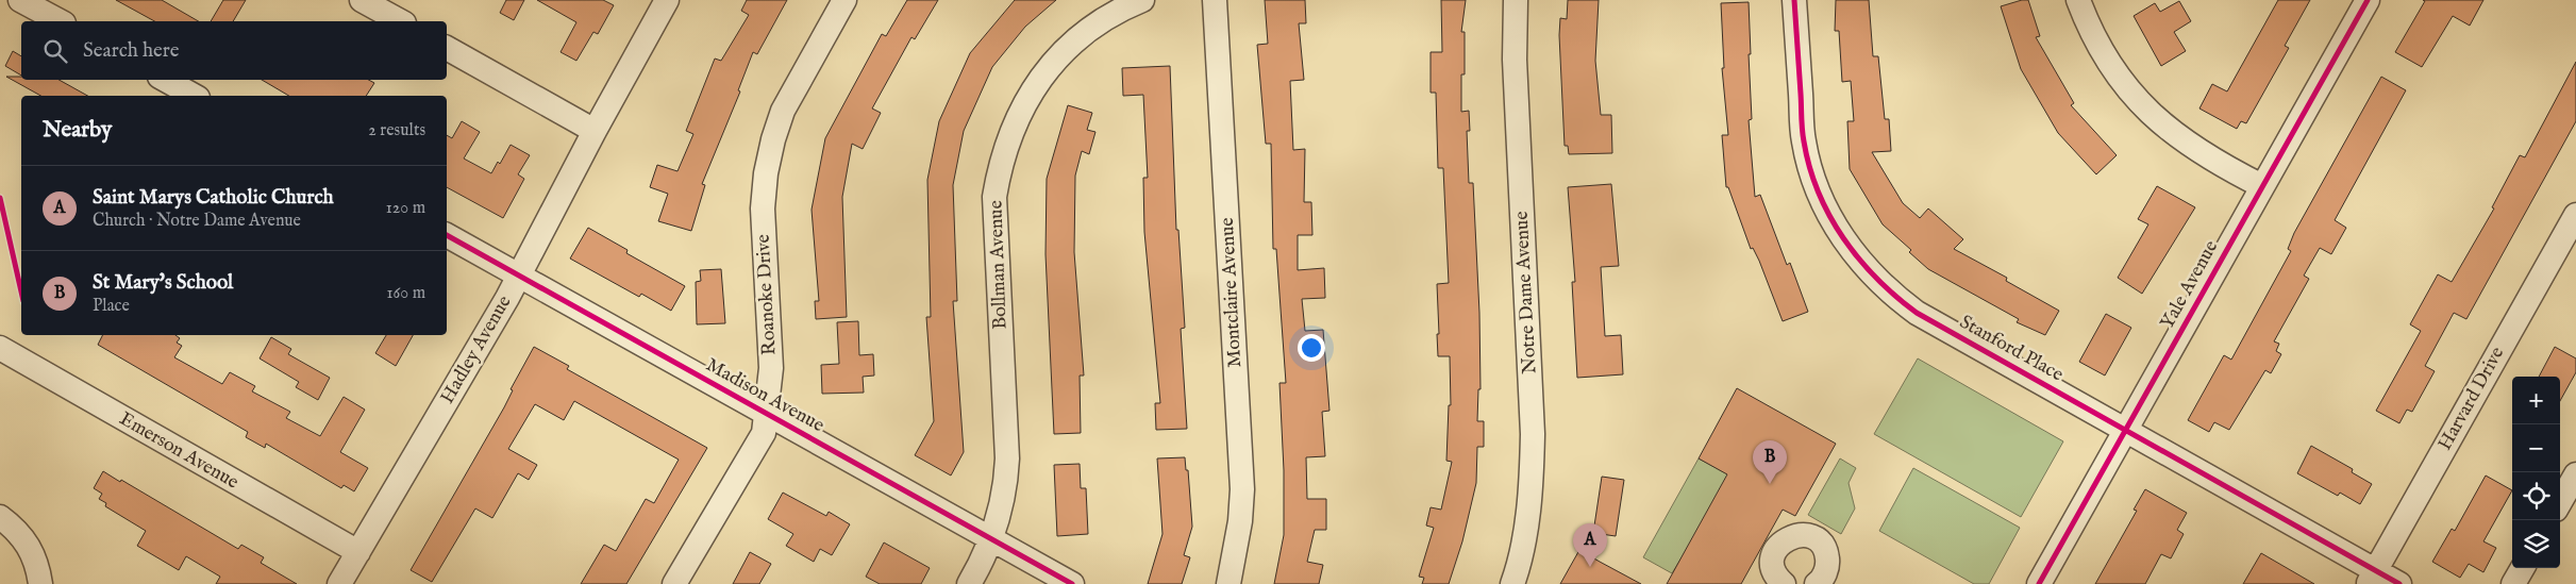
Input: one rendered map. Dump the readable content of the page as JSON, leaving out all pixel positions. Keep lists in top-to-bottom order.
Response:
{
  "streets": {
    "street": [
      "Bollman Avenue",
      "Yale Avenue",
      "Montclaire Avenue",
      "Notre Dame Avenue",
      "Roanoke Drive",
      "Stanford Place",
      "Hadley Avenue",
      "Madison Avenue",
      "Harvard Drive",
      "Emerson Avenue"
    ]
  },
  "crossings": [
    ["Bollman Avenue", "Madison Avenue"],
    ["Yale Avenue", "Stanford Place"],
    ["Roanoke Drive", "Madison Avenue"],
    ["Stanford Place", "Harvard Drive"],
    ["Hadley Avenue", "Madison Avenue"],
    ["Hadley Avenue", "Emerson Avenue"]
  ],
  "page": {
    "search": "Search here",
    "heading": ["Nearby", "2 results"],
    "list": [
      {
        "mark": "A",
        "name": "Saint Marys Catholic Church",
        "note": "Church · Notre Dame Avenue",
        "value": "120 m"
      },
      {
        "mark": "B",
        "name": "St Mary's School",
        "note": "Place",
        "value": "160 m"
      }
    ],
    "map_buttons": ["+", "−"],
    "pins": ["B", "A"]
  }
}
